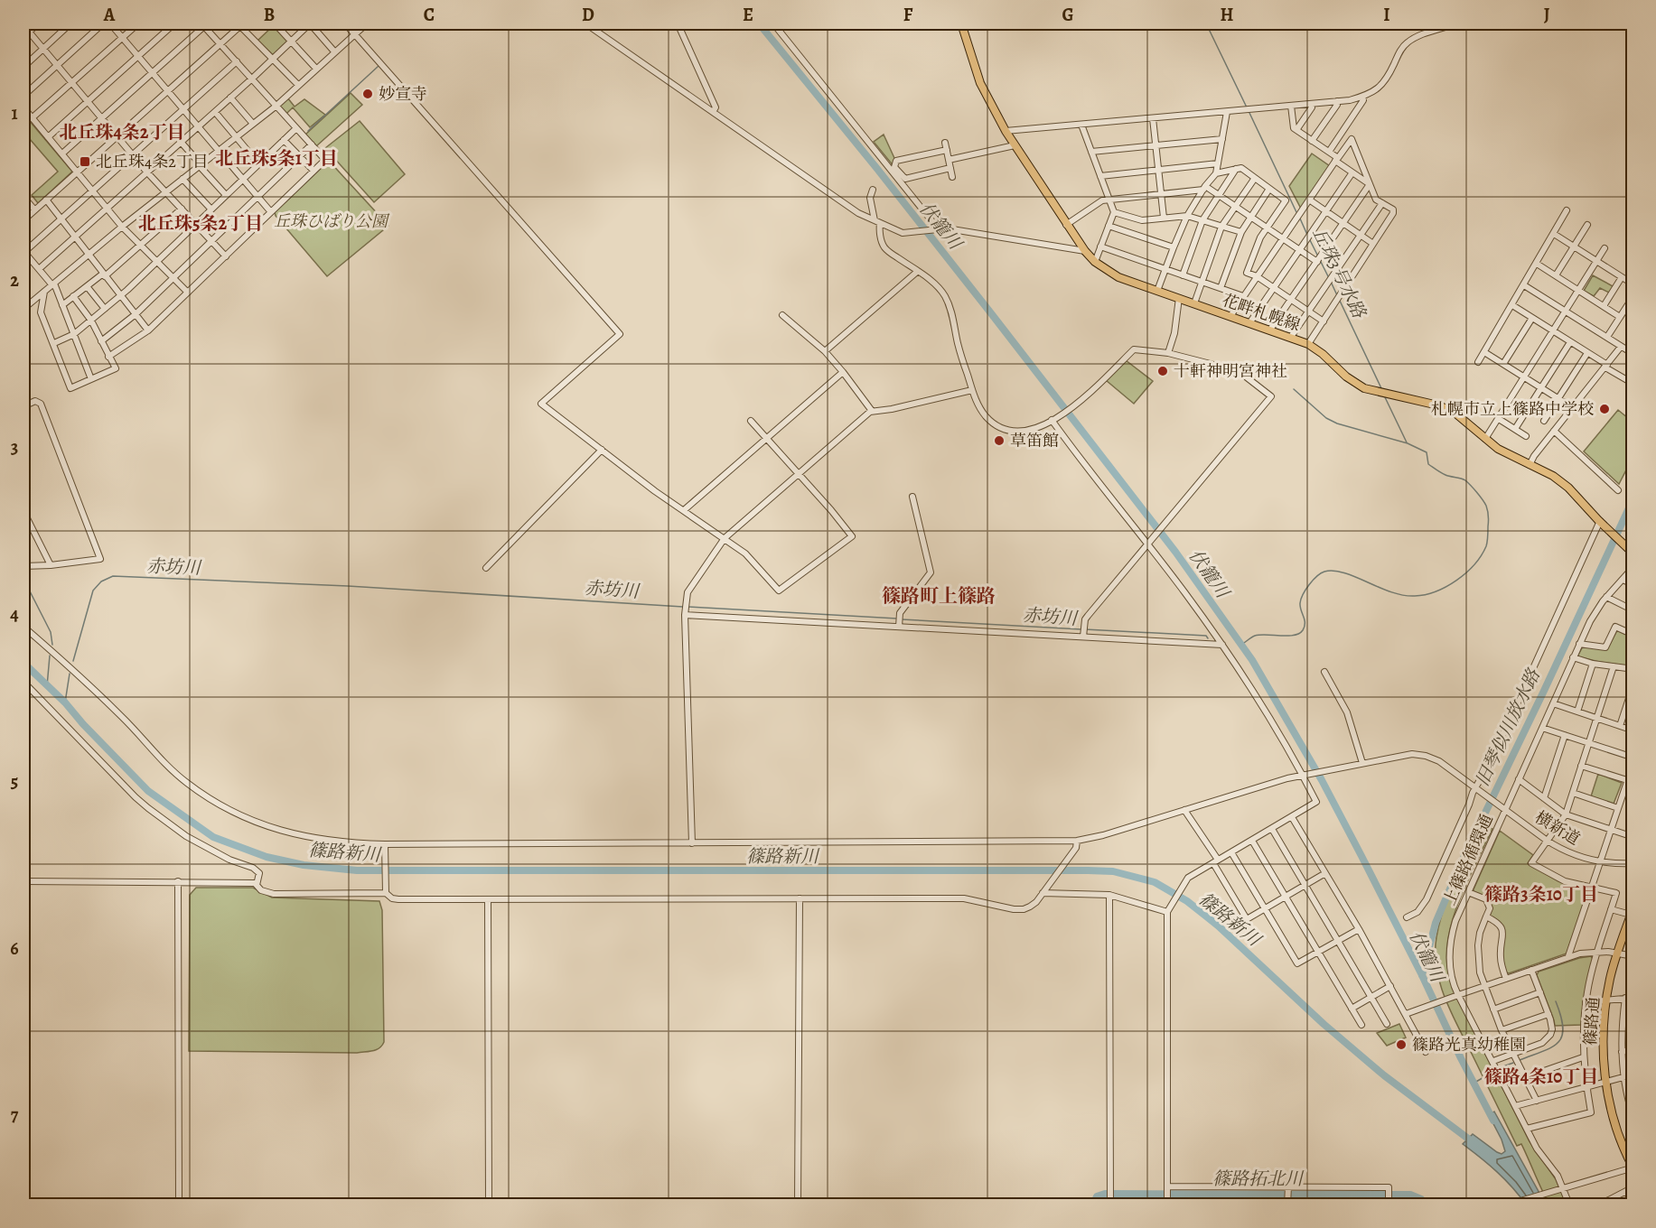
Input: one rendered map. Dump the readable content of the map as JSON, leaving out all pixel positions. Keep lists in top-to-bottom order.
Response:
{
  "streets": {
    "main road": ["花畔札幌線", "篠路通"],
    "street": ["横新道", "上篠路循環通"]
  },
  "crossings": [
    ["横新道", "上篠路循環通"]
  ],
  "districts": [
    "北丘珠4条2丁目",
    "北丘珠5条1丁目",
    "北丘珠5条2丁目",
    "篠路町上篠路",
    "篠路3条10丁目",
    "篠路4条10丁目"
  ],
  "water": [
    "伏籠川",
    "丘珠3号水路",
    "赤坊川",
    "旧琴似川放水路",
    "篠路新川",
    "篠路拓北川"
  ],
  "parks": ["丘珠ひばり公園"],
  "places": {
    "other": [
      "妙宣寺",
      "十軒神明宮神社",
      "札幌市立上篠路中学校",
      "草笛館",
      "篠路光真幼稚園"
    ],
    "transit": ["北丘珠4条2丁目"]
  },
  "grid": {
    "columns": [
      "A",
      "B",
      "C",
      "D",
      "E",
      "F",
      "G",
      "H",
      "I",
      "J"
    ],
    "rows": [
      "1",
      "2",
      "3",
      "4",
      "5",
      "6",
      "7"
    ]
  }
}
